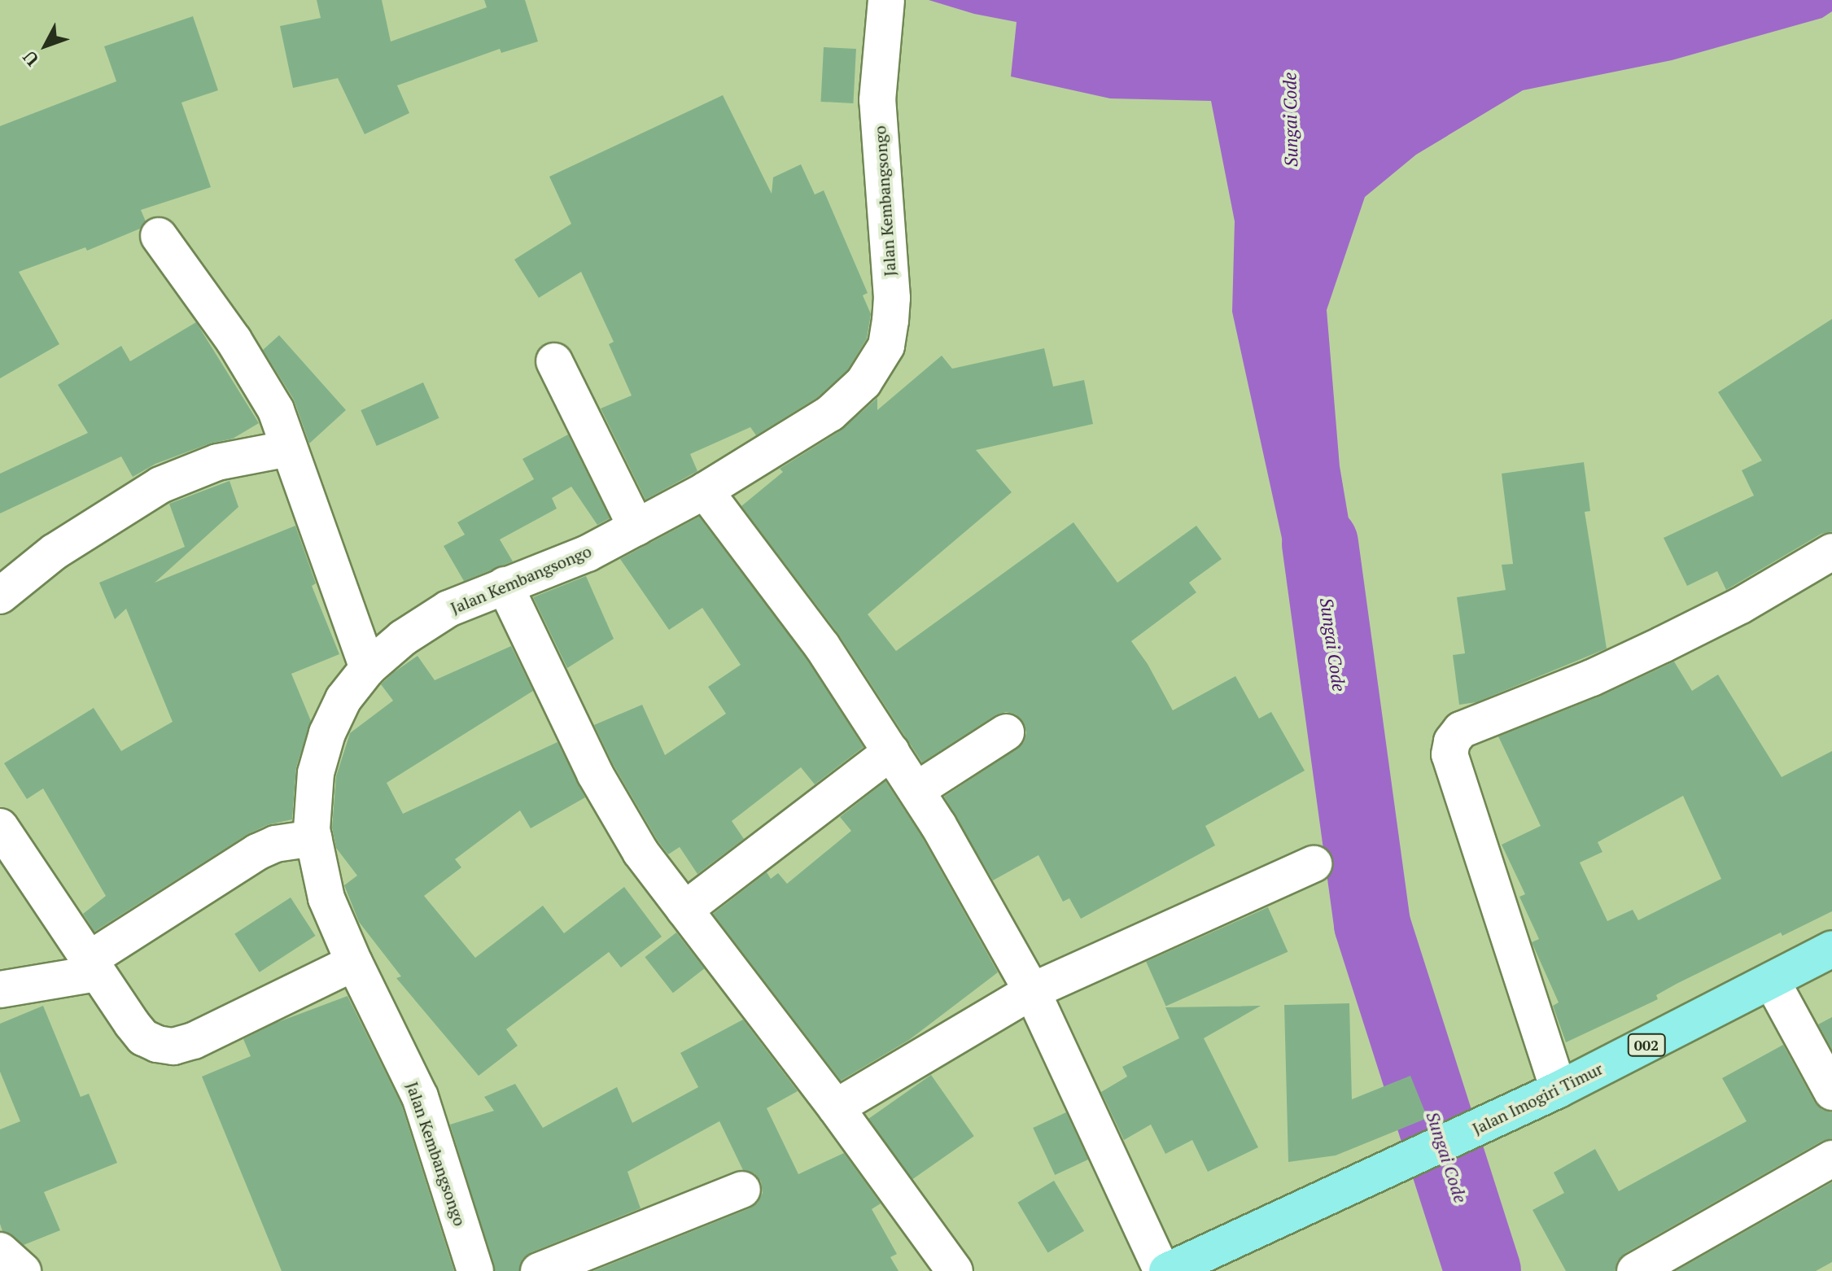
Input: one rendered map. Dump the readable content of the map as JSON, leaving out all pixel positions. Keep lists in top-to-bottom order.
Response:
{
  "streets": {
    "main road": ["002", "Jalan Imogiri Timur"],
    "street": ["Jalan Kembangsongo"]
  },
  "water": ["Sungai Code"],
  "north": "bottom left"
}
